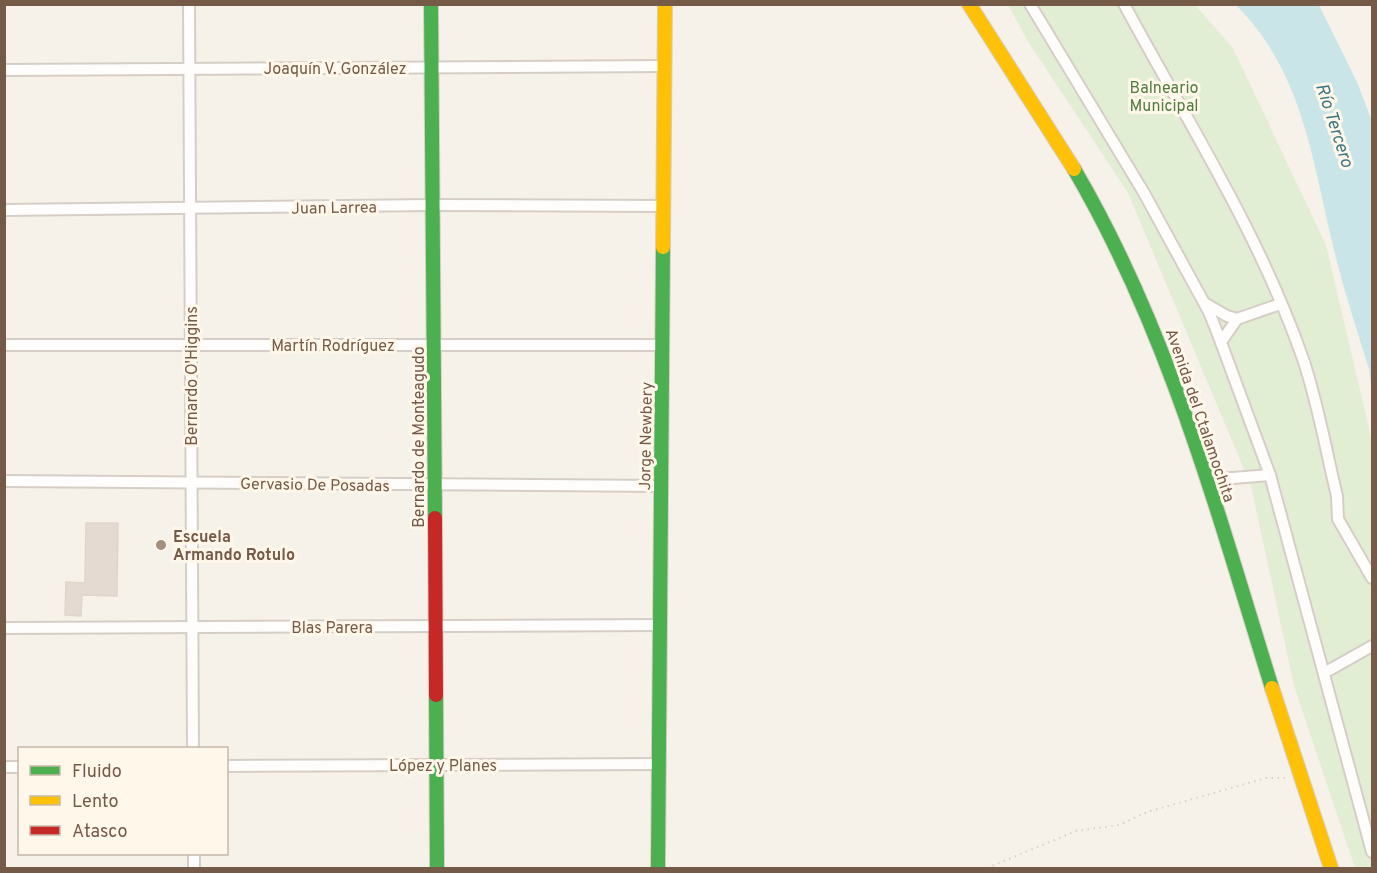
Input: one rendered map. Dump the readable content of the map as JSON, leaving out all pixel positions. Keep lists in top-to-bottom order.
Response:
{
  "streets": {
    "street": [
      "Joaquín V. González",
      "Juan Larrea",
      "Martín Rodríguez",
      "Bernardo O'Higgins",
      "Avenida del Ctalamochita",
      "Jorge Newbery",
      "Bernardo de Monteagudo",
      "Gervasio De Posadas",
      "Blas Parera",
      "López y Planes"
    ]
  },
  "crossings": [
    ["Joaquín V. González", "Bernardo O'Higgins"],
    ["Joaquín V. González", "Jorge Newbery"],
    ["Joaquín V. González", "Bernardo de Monteagudo"],
    ["Juan Larrea", "Bernardo O'Higgins"],
    ["Juan Larrea", "Jorge Newbery"],
    ["Juan Larrea", "Bernardo de Monteagudo"],
    ["Martín Rodríguez", "Bernardo O'Higgins"],
    ["Martín Rodríguez", "Jorge Newbery"],
    ["Martín Rodríguez", "Bernardo de Monteagudo"],
    ["Bernardo O'Higgins", "Gervasio De Posadas"],
    ["Bernardo O'Higgins", "Blas Parera"],
    ["Jorge Newbery", "Gervasio De Posadas"],
    ["Jorge Newbery", "Blas Parera"],
    ["Jorge Newbery", "López y Planes"],
    ["Bernardo de Monteagudo", "Gervasio De Posadas"],
    ["Bernardo de Monteagudo", "Blas Parera"],
    ["Bernardo de Monteagudo", "López y Planes"]
  ],
  "water": ["Río Tercero"],
  "parks": ["Balneario Municipal"],
  "places": ["Escuela Armando Rotulo"],
  "legend": ["Fluido", "Lento", "Atasco"]
}
